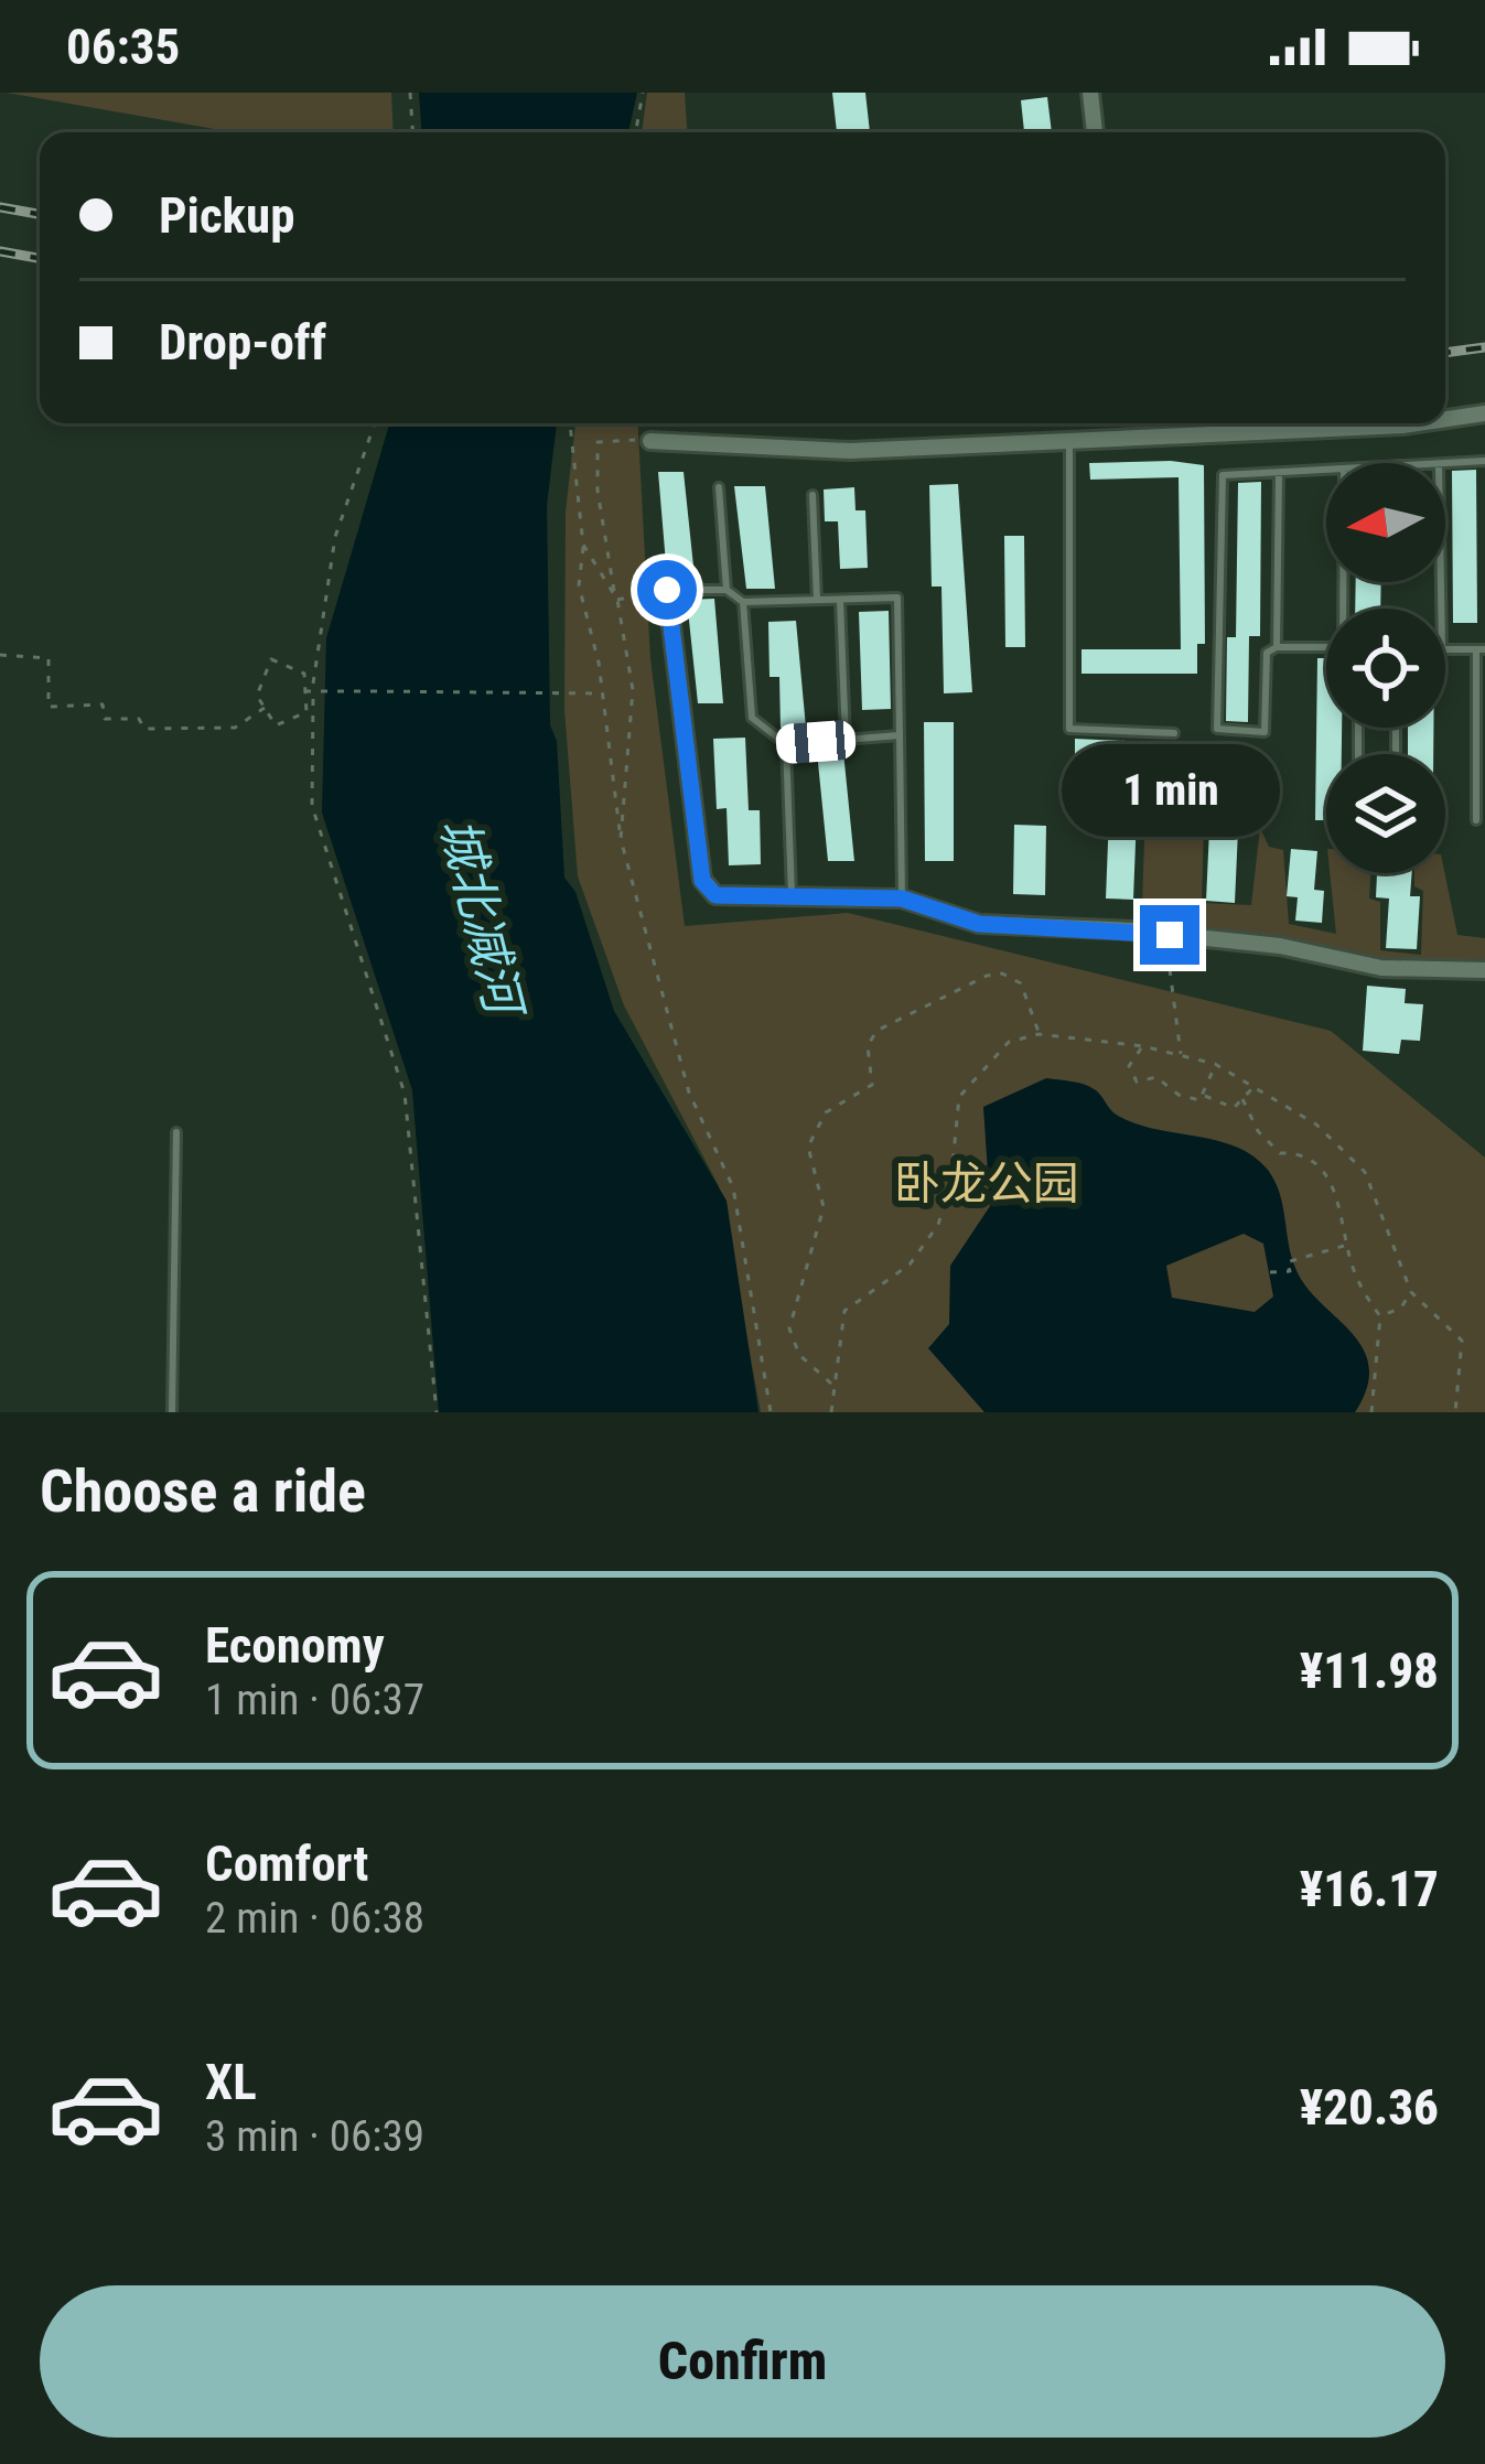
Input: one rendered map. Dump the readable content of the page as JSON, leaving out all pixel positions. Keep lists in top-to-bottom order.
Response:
{
  "water": ["城北减河"],
  "parks": ["卧龙公园"],
  "north": "left",
  "page": {
    "status": "06:35",
    "banner": ["Pickup", "Drop-off"],
    "bubble": "1 min",
    "heading": "Choose a ride",
    "list": [
      {
        "name": "Economy",
        "note": "1 min · 06:37",
        "value": "¥11.98"
      },
      {
        "name": "Comfort",
        "note": "2 min · 06:38",
        "value": "¥16.17"
      },
      {
        "name": "XL",
        "note": "3 min · 06:39",
        "value": "¥20.36"
      }
    ],
    "buttons": "Confirm"
  }
}
